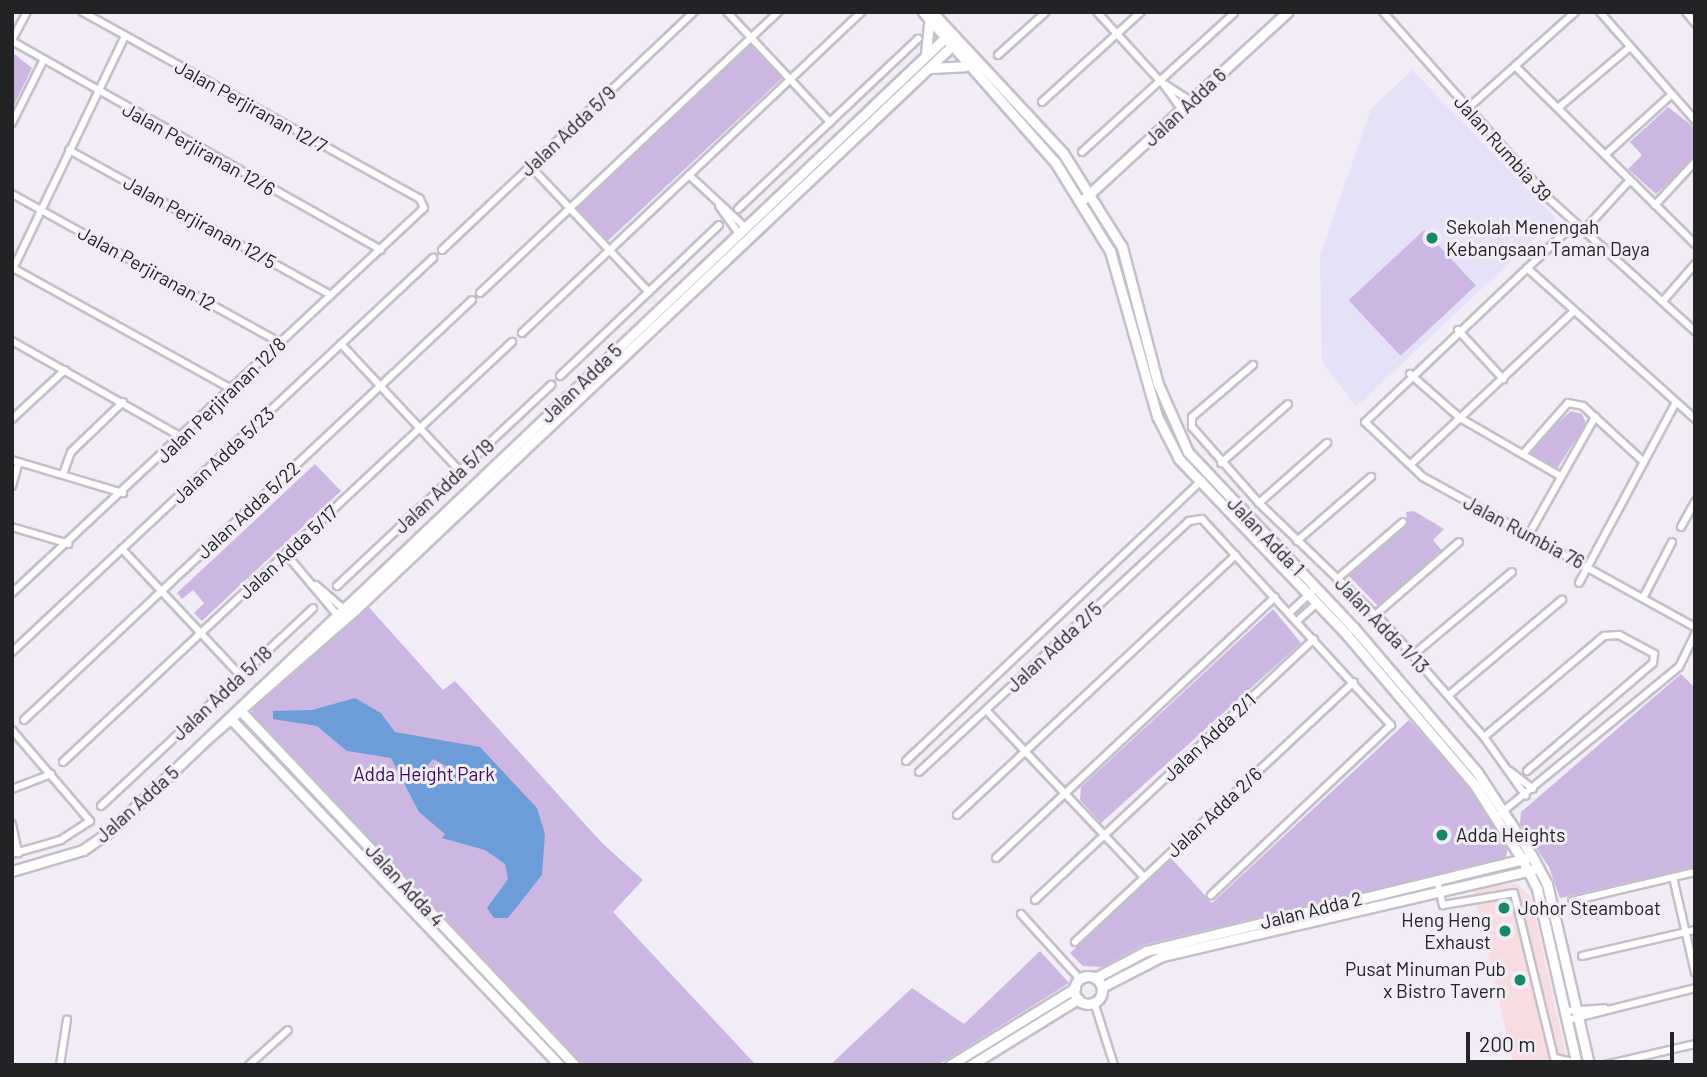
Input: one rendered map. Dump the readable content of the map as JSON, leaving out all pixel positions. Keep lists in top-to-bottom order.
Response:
{
  "streets": {
    "street": [
      "Jalan Perjiranan 12/7",
      "Jalan Adda 6",
      "Jalan Adda 5/9",
      "Jalan Rumbia 39",
      "Jalan Perjiranan 12/6",
      "Jalan Perjiranan 12/5",
      "Jalan Perjiranan 12",
      "Jalan Adda 5",
      "Jalan Perjiranan 12/8",
      "Jalan Adda 5/23",
      "Jalan Adda 5/19",
      "Jalan Adda 5/22",
      "Jalan Rumbia 76",
      "Jalan Adda 1",
      "Jalan Adda 5/17",
      "Jalan Adda 1/13",
      "Jalan Adda 2/5",
      "Jalan Adda 5/18",
      "Jalan Adda 2/1",
      "Jalan Adda 2/6",
      "Jalan Adda 4",
      "Jalan Adda 2"
    ]
  },
  "crossings": [
    ["Jalan Perjiranan 12/7", "Jalan Perjiranan 12/8"],
    ["Jalan Adda 6", "Jalan Adda 1"],
    ["Jalan Perjiranan 12/6", "Jalan Perjiranan 12/8"],
    ["Jalan Perjiranan 12/5", "Jalan Perjiranan 12/8"],
    ["Jalan Perjiranan 12", "Jalan Perjiranan 12/8"],
    ["Jalan Adda 5", "Jalan Adda 1"],
    ["Jalan Adda 5", "Jalan Adda 4"],
    ["Jalan Adda 1", "Jalan Adda 2"]
  ],
  "parks": ["Adda Height Park"],
  "places": [
    "Sekolah Menengah Kebangsaan Taman Daya",
    "Adda Heights",
    "Johor Steamboat",
    "Heng Heng Exhaust",
    "Pusat Minuman Pub x Bistro Tavern"
  ],
  "scale_bar": "200 m"
}
